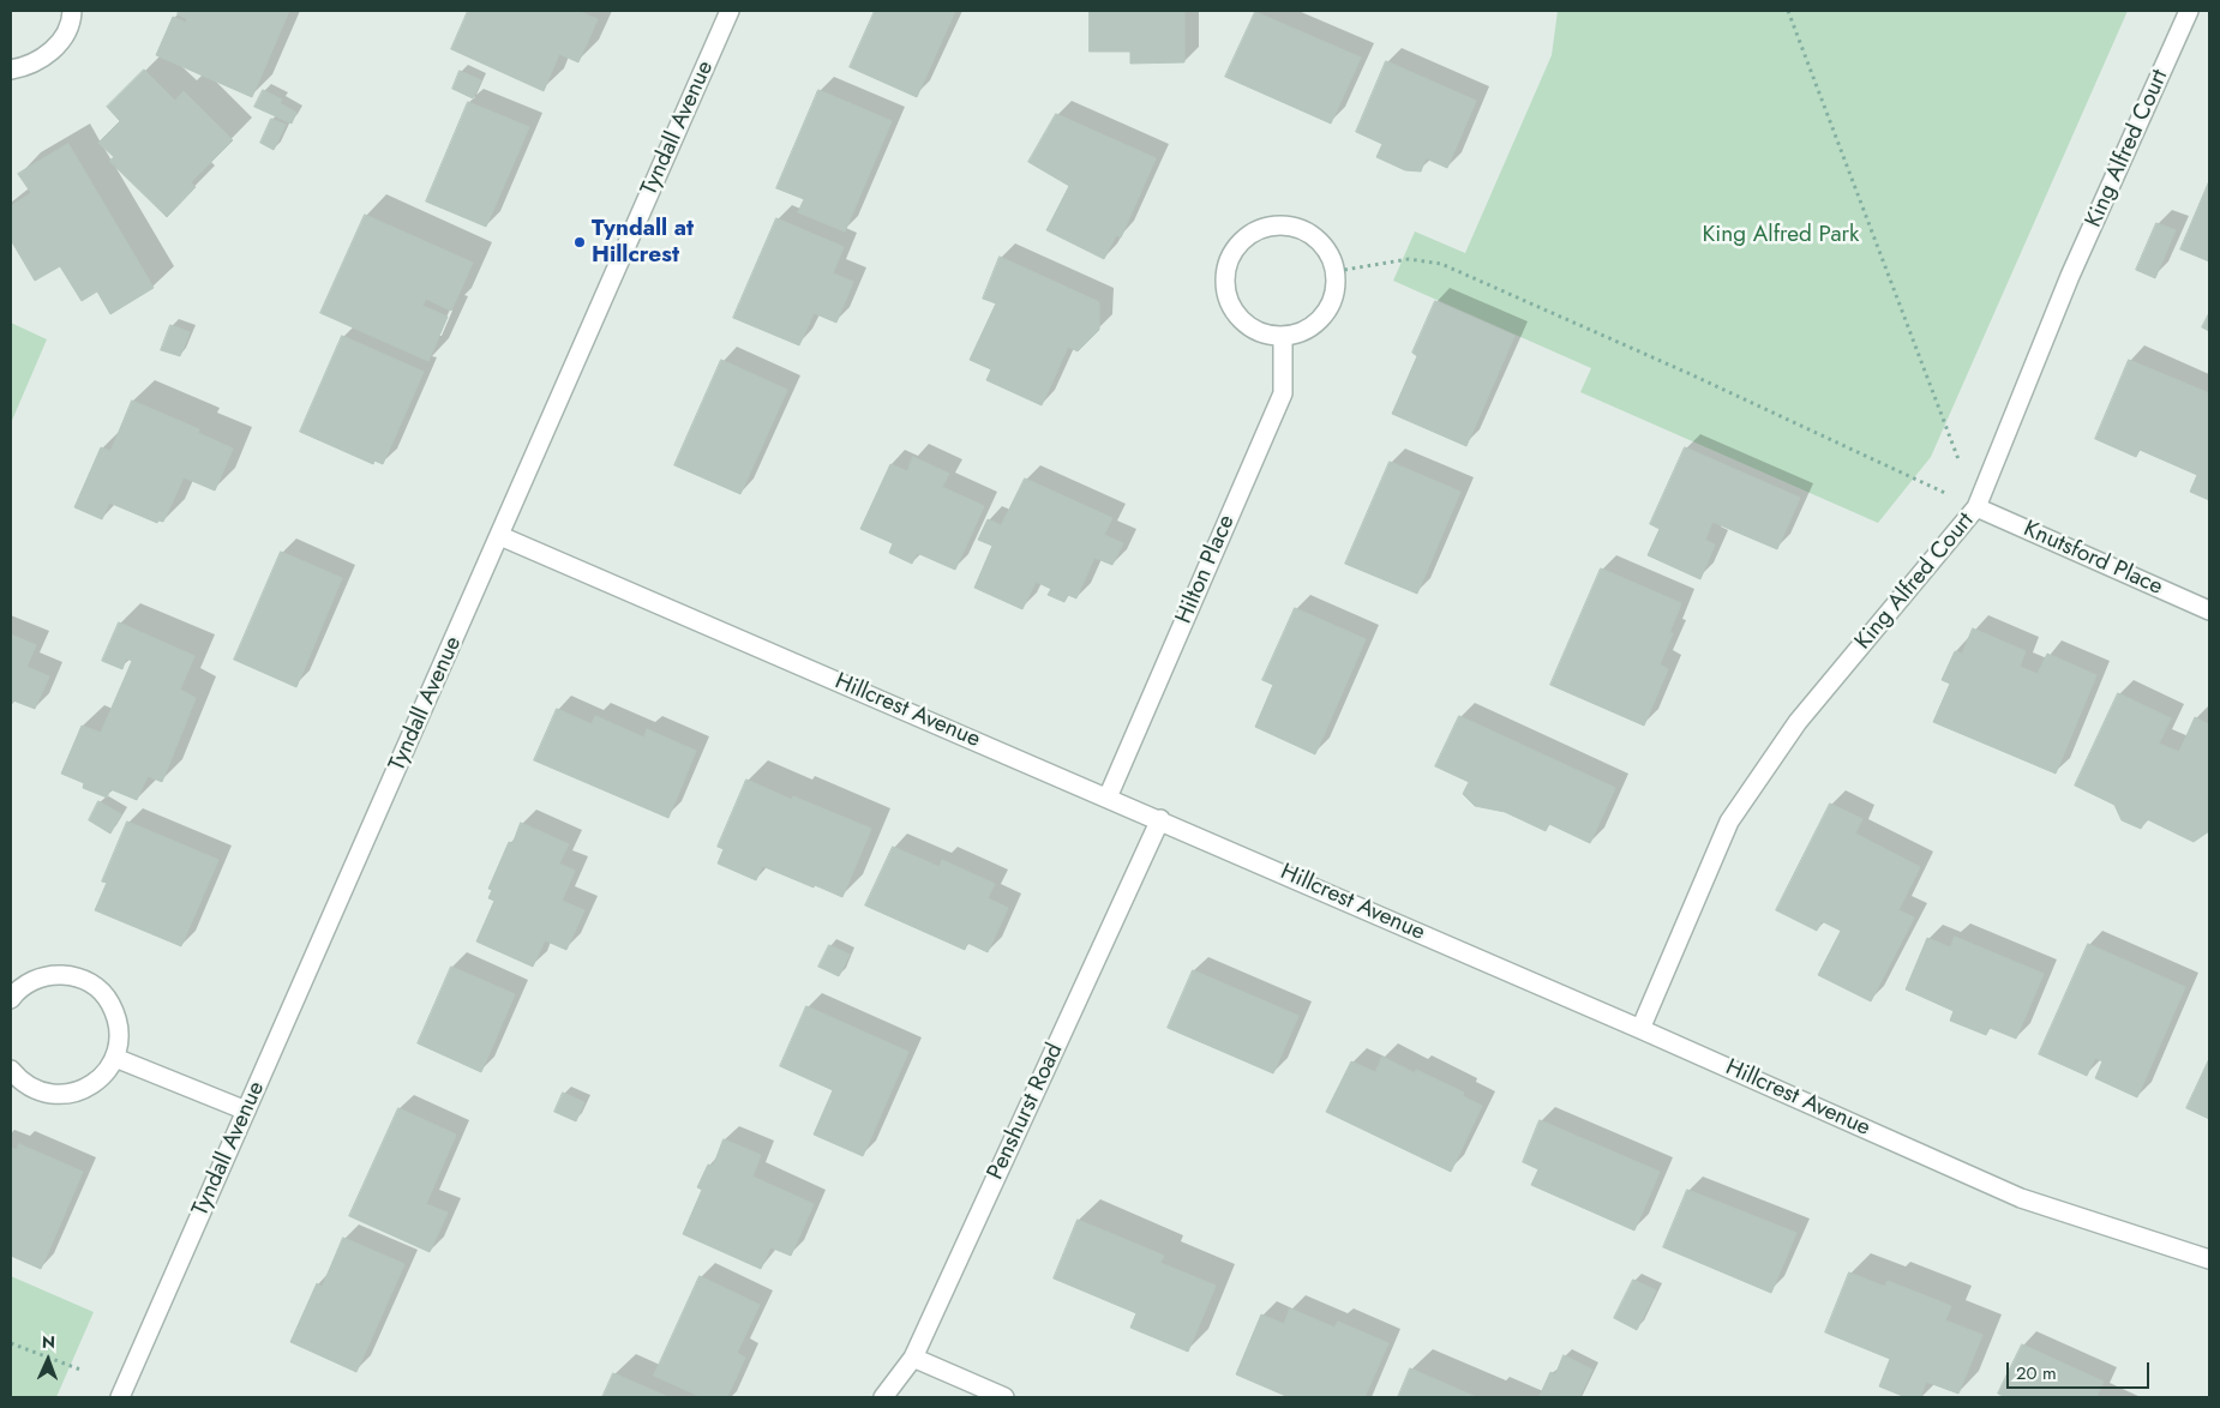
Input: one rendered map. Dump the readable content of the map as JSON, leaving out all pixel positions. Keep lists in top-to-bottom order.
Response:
{
  "streets": {
    "street": [
      "Tyndall Avenue",
      "King Alfred Court",
      "Knutsford Place",
      "Hilton Place",
      "Hillcrest Avenue",
      "Penshurst Road"
    ]
  },
  "crossings": [
    ["Tyndall Avenue", "Hillcrest Avenue"],
    ["King Alfred Court", "Knutsford Place"],
    ["King Alfred Court", "Hillcrest Avenue"],
    ["Hilton Place", "Hillcrest Avenue"],
    ["Hillcrest Avenue", "Penshurst Road"]
  ],
  "parks": ["King Alfred Park"],
  "places": ["Tyndall at Hillcrest"],
  "scale_bar": "20 m",
  "north": "top"
}
